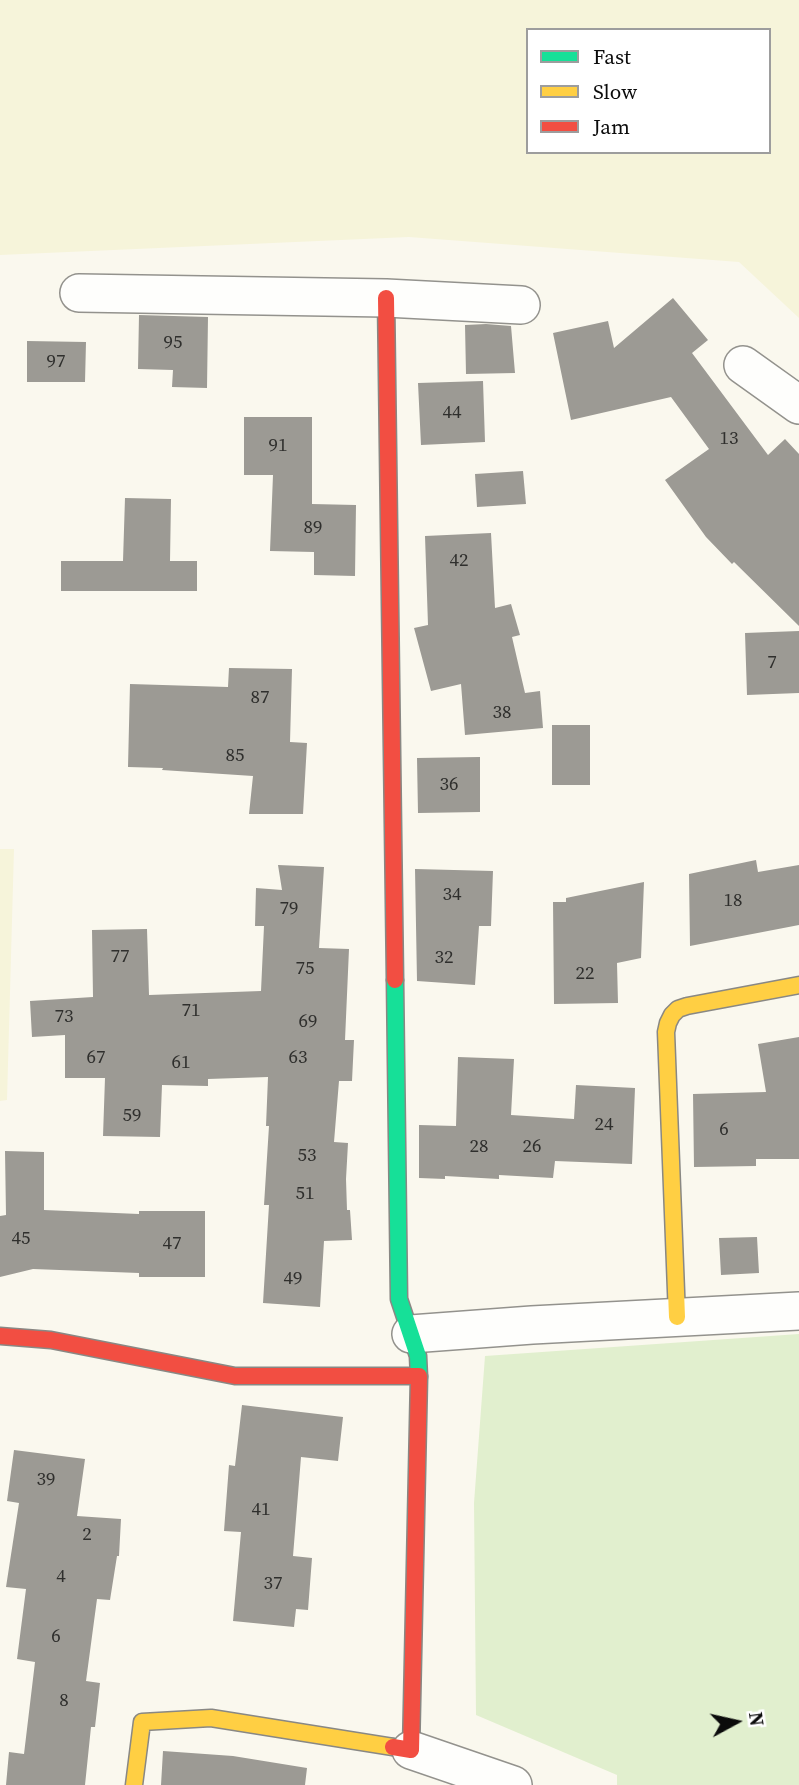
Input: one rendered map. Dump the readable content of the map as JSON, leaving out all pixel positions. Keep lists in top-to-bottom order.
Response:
{
  "house_numbers": [
    "95",
    "97",
    "44",
    "13",
    "91",
    "89",
    "42",
    "7",
    "87",
    "38",
    "85",
    "36",
    "34",
    "18",
    "79",
    "77",
    "32",
    "75",
    "22",
    "71",
    "73",
    "69",
    "67",
    "63",
    "61",
    "59",
    "24",
    "6",
    "28",
    "26",
    "53",
    "51",
    "45",
    "47",
    "49",
    "39",
    "41",
    "2",
    "4",
    "37",
    "6",
    "8"
  ],
  "legend": ["Fast", "Slow", "Jam"],
  "north": "right"
}
